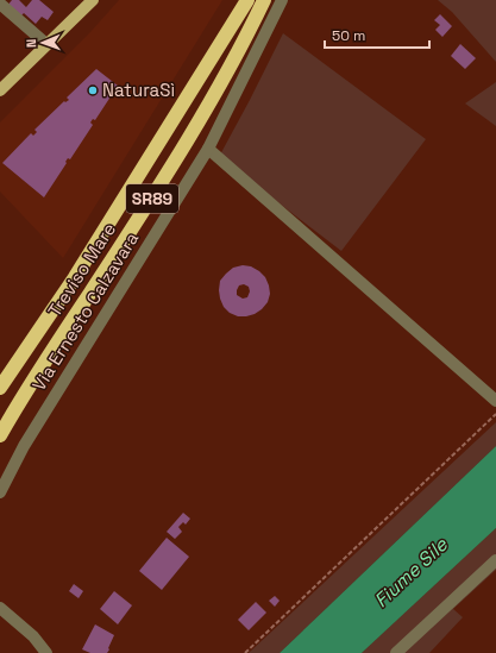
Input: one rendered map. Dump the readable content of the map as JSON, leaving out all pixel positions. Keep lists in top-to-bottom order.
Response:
{
  "streets": {
    "highway": ["SR89", "Treviso Mare"],
    "street": ["Via Ernesto Calzavara"]
  },
  "water": ["Fiume Sile"],
  "places": ["NaturaSì"],
  "scale_bar": "50 m",
  "north": "left"
}
